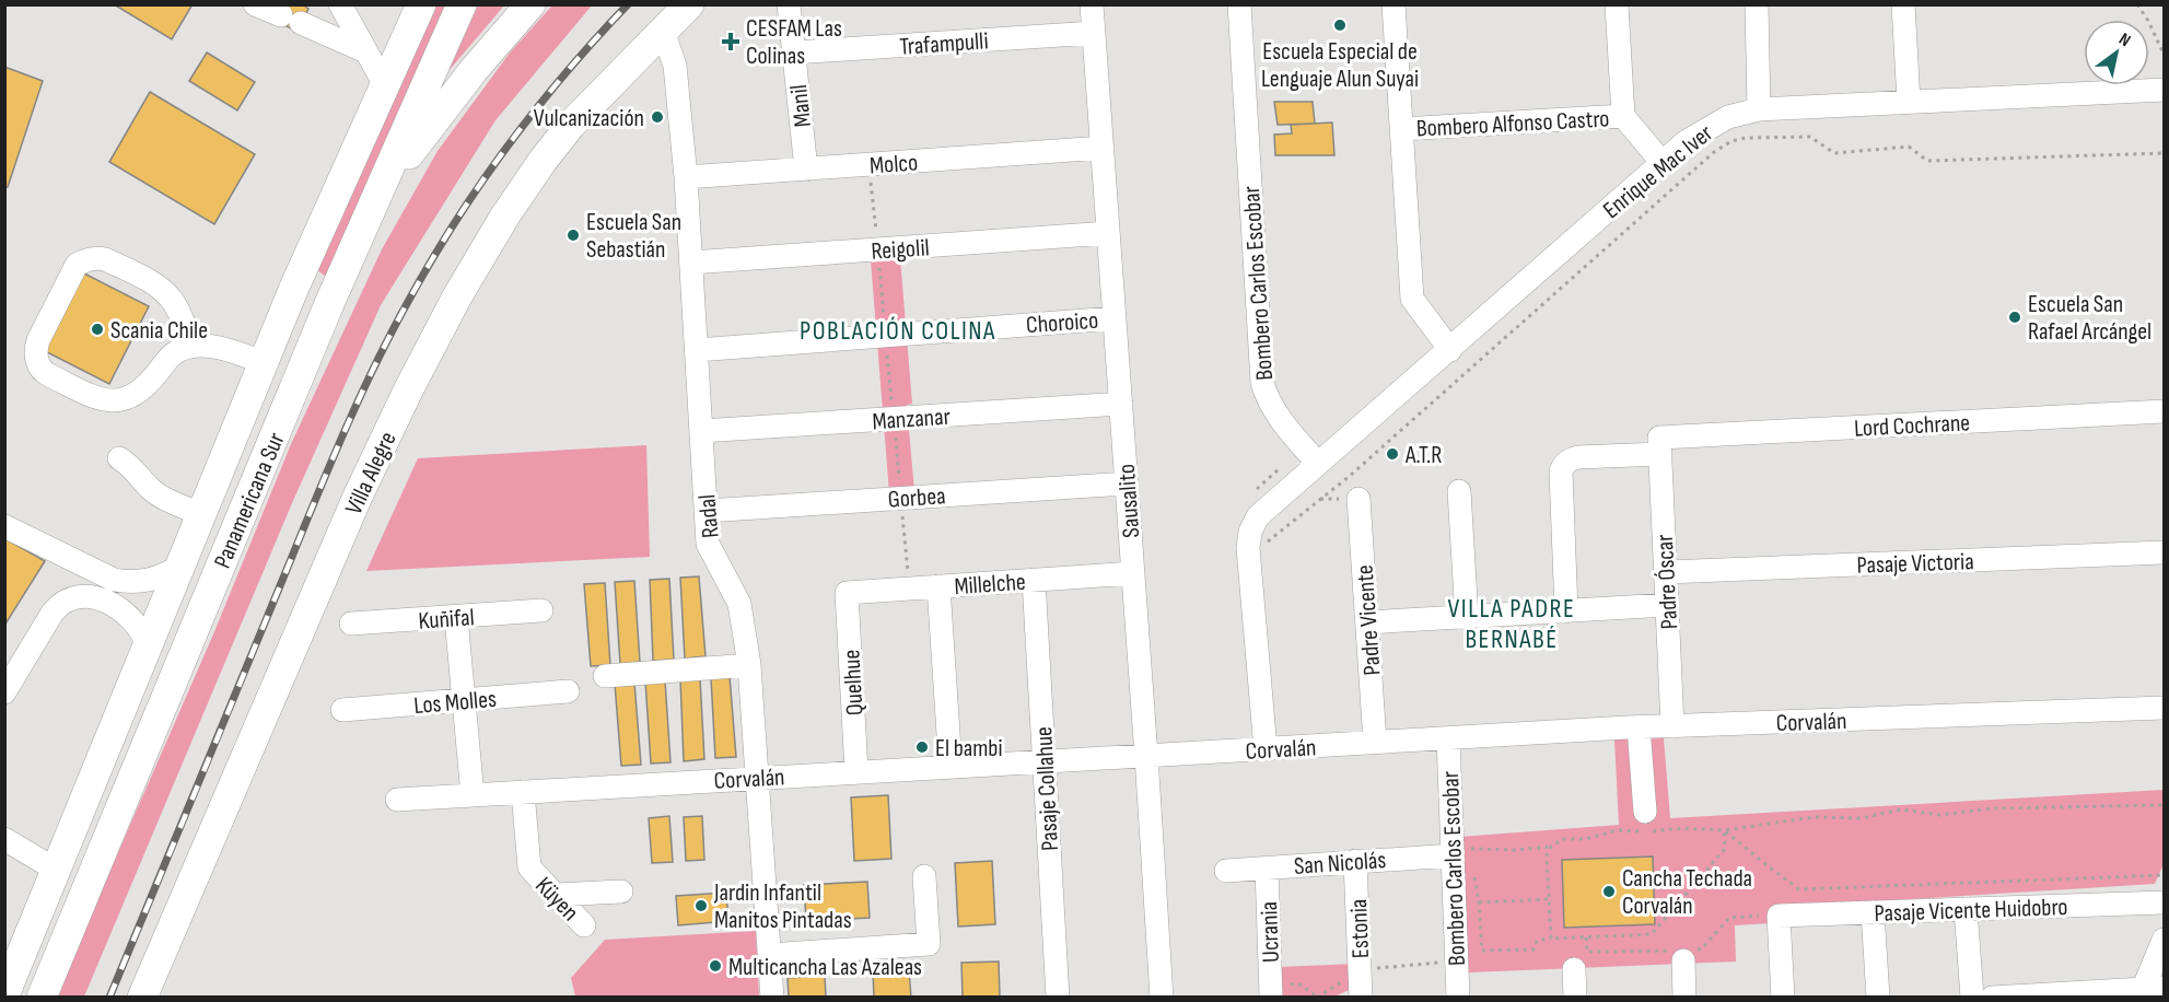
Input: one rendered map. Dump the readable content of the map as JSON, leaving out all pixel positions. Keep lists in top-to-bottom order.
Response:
{
  "streets": {
    "main road": ["Villa Alegre", "Panamericana Sur"],
    "street": [
      "Trafampulli",
      "Manil",
      "Bombero Alfonso Castro",
      "Molco",
      "Enrique Mac Iver",
      "Reigolil",
      "Bombero Carlos Escobar",
      "Choroico",
      "Manzanar",
      "Lord Cochrane",
      "Gorbea",
      "Sausalito",
      "Radal",
      "Pasaje Victoria",
      "Padre Óscar",
      "Millelche",
      "Kuñifal",
      "Padre Vicente",
      "Quelhue",
      "Los Molles",
      "Corvalán",
      "Pasaje Collahue",
      "San Nicolás",
      "Küyen",
      "Pasaje Vicente Huidobro",
      "Estonia",
      "Ucrania"
    ]
  },
  "crossings": [
    ["Trafampulli", "Manil"],
    ["Trafampulli", "Sausalito"],
    ["Manil", "Molco"],
    ["Molco", "Sausalito"],
    ["Molco", "Radal"],
    ["Enrique Mac Iver", "Bombero Carlos Escobar"],
    ["Reigolil", "Sausalito"],
    ["Reigolil", "Radal"],
    ["Bombero Carlos Escobar", "Corvalán"],
    ["Bombero Carlos Escobar", "San Nicolás"],
    ["Choroico", "Sausalito"],
    ["Choroico", "Radal"],
    ["Manzanar", "Sausalito"],
    ["Manzanar", "Radal"],
    ["Lord Cochrane", "Padre Óscar"],
    ["Villa Alegre", "Radal"],
    ["Gorbea", "Sausalito"],
    ["Gorbea", "Radal"],
    ["Sausalito", "Millelche"],
    ["Sausalito", "Corvalán"],
    ["Radal", "Corvalán"],
    ["Pasaje Victoria", "Padre Óscar"],
    ["Padre Óscar", "Corvalán"],
    ["Millelche", "Quelhue"],
    ["Millelche", "Pasaje Collahue"],
    ["Padre Vicente", "Corvalán"],
    ["Quelhue", "Corvalán"],
    ["Corvalán", "Pasaje Collahue"],
    ["Corvalán", "Küyen"],
    ["San Nicolás", "Estonia"],
    ["San Nicolás", "Ucrania"]
  ],
  "districts": ["POBLACIÓN COLINA", "VILLA PADRE BERNABÉ"],
  "places": {
    "other": [
      "Escuela Especial de Lenguaje Alun Suyai",
      "Vulcanización",
      "Escuela San Sebastián",
      "Escuela San Rafael Arcángel",
      "Scania Chile",
      "A.T.R",
      "El bambi",
      "Cancha Techada Corvalán",
      "Jardin Infantil Manitos Pintadas",
      "Multicancha Las Azaleas"
    ],
    "health": ["CESFAM Las Colinas"]
  },
  "north": "top right"
}
